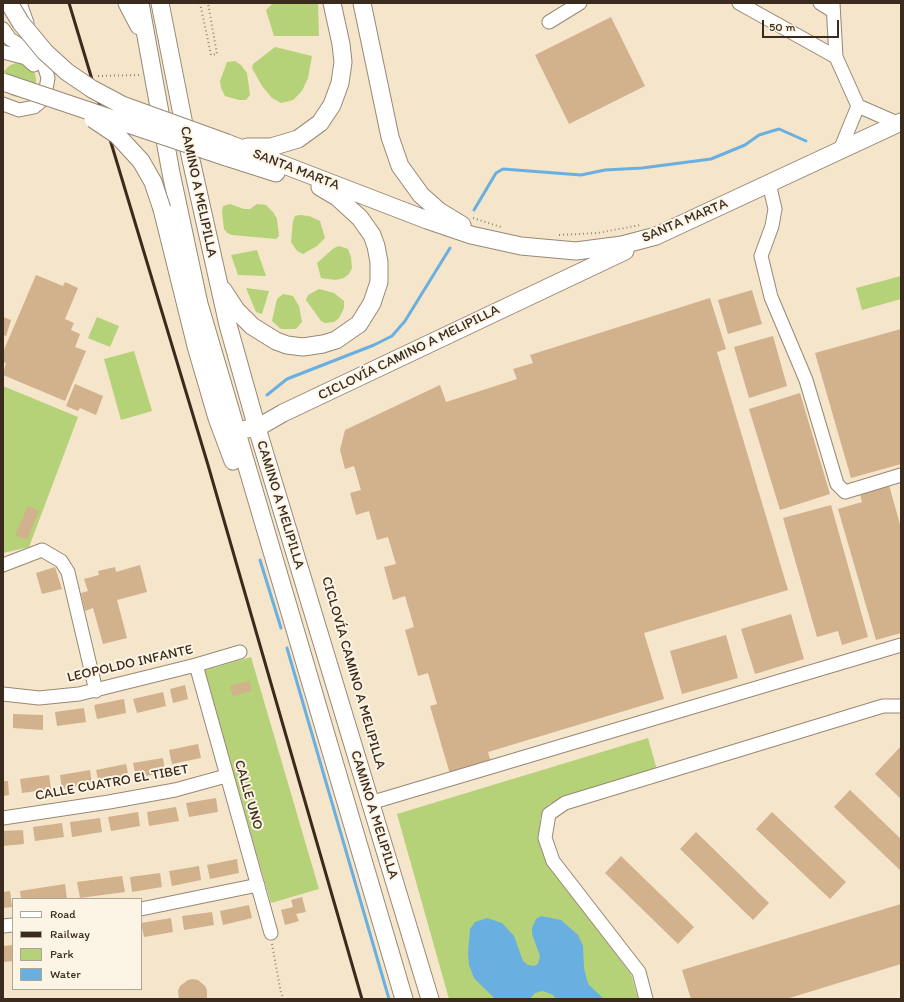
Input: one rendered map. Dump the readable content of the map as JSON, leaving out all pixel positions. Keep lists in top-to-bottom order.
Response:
{
  "streets": {
    "main road": ["SANTA MARTA", "CAMINO A MELIPILLA"],
    "street": ["LEOPOLDO INFANTE", "CALLE CUATRO EL TIBET", "CALLE UNO"]
  },
  "crossings": [
    ["LEOPOLDO INFANTE", "CALLE UNO"],
    ["CALLE CUATRO EL TIBET", "CALLE UNO"]
  ],
  "legend": [
    "Road",
    "Railway",
    "Park",
    "Water"
  ],
  "scale_bar": "50 m"
}
